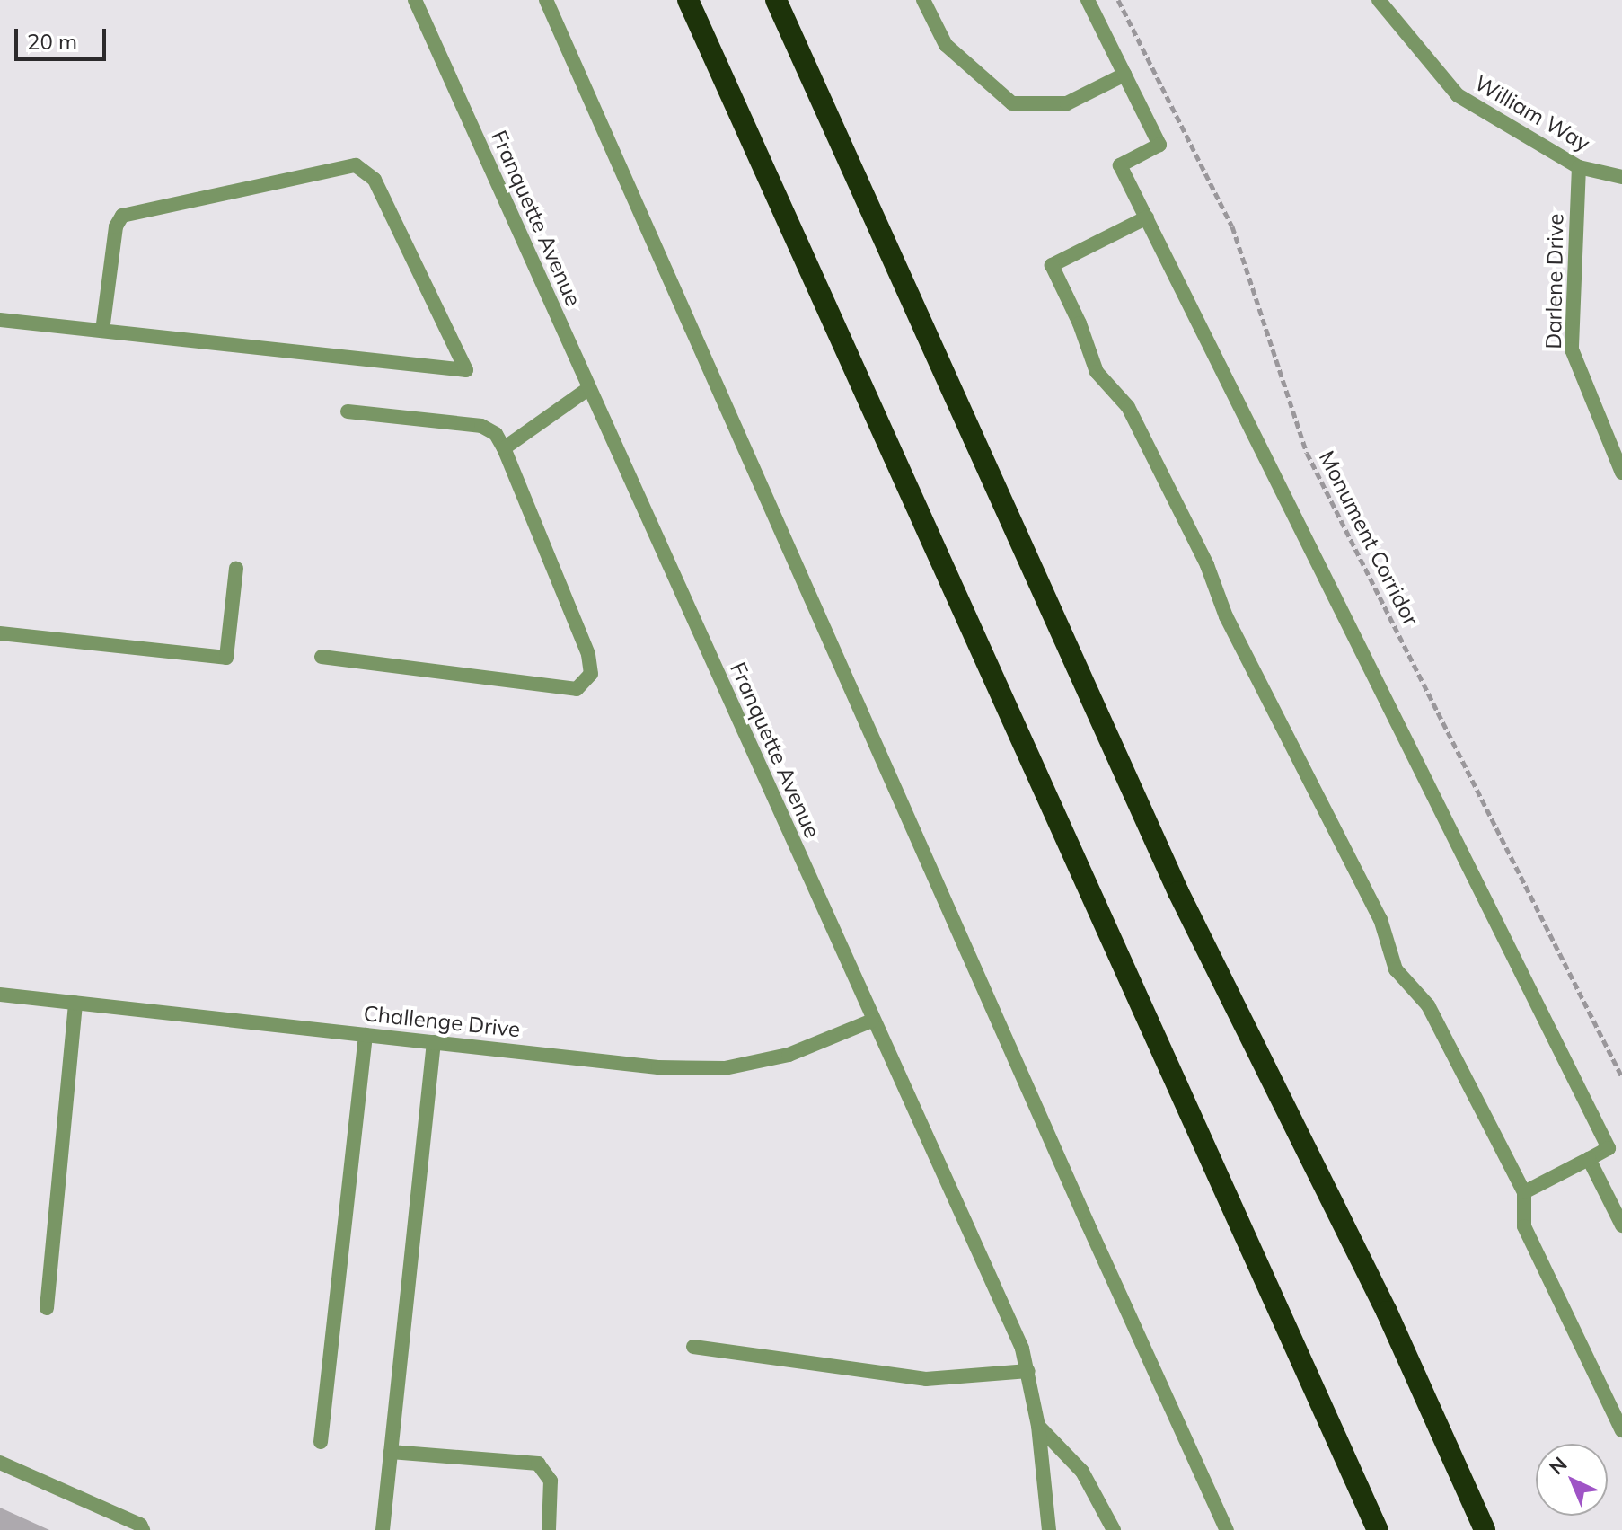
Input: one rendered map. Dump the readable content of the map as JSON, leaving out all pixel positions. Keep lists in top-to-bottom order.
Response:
{
  "streets": {
    "street": [
      "William Way",
      "Franquette Avenue",
      "Darlene Drive",
      "Challenge Drive"
    ],
    "path": ["Monument Corridor"]
  },
  "crossings": [
    ["William Way", "Darlene Drive"],
    ["Franquette Avenue", "Challenge Drive"]
  ],
  "scale_bar": "20 m",
  "north": "top left"
}
